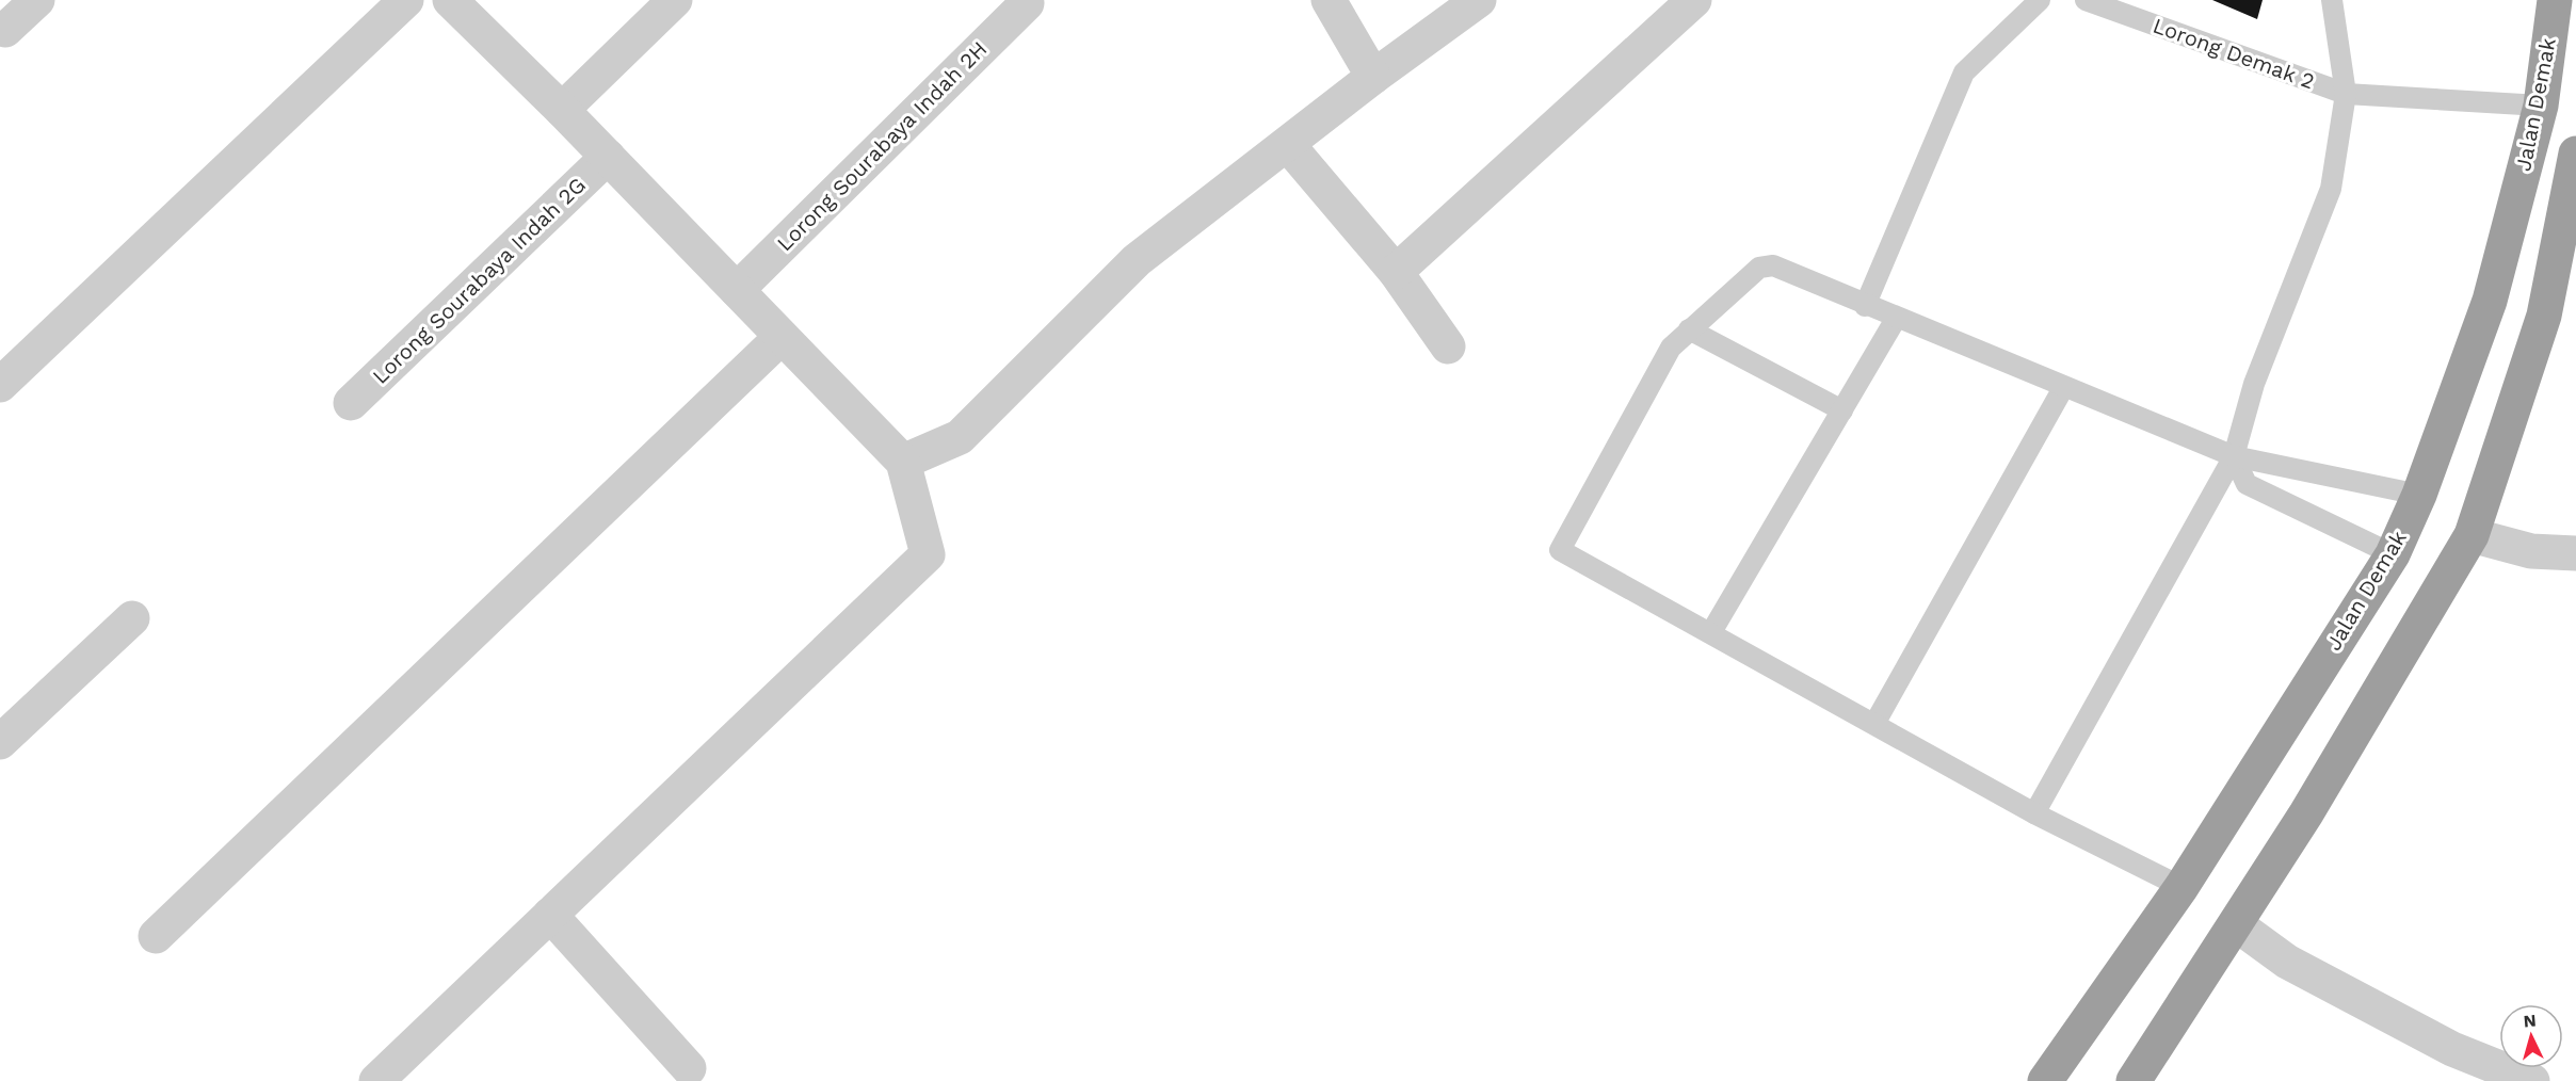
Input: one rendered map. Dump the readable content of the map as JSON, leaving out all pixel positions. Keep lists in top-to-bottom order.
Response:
{
  "streets": {
    "highway": ["Jalan Demak"],
    "street": ["Lorong Sourabaya Indah 2H", "Lorong Sourabaya Indah 2G"],
    "lane": ["Lorong Demak 2"]
  },
  "crossings": [
    ["Lorong Demak 2", "Jalan Demak"]
  ],
  "north": "top"
}
